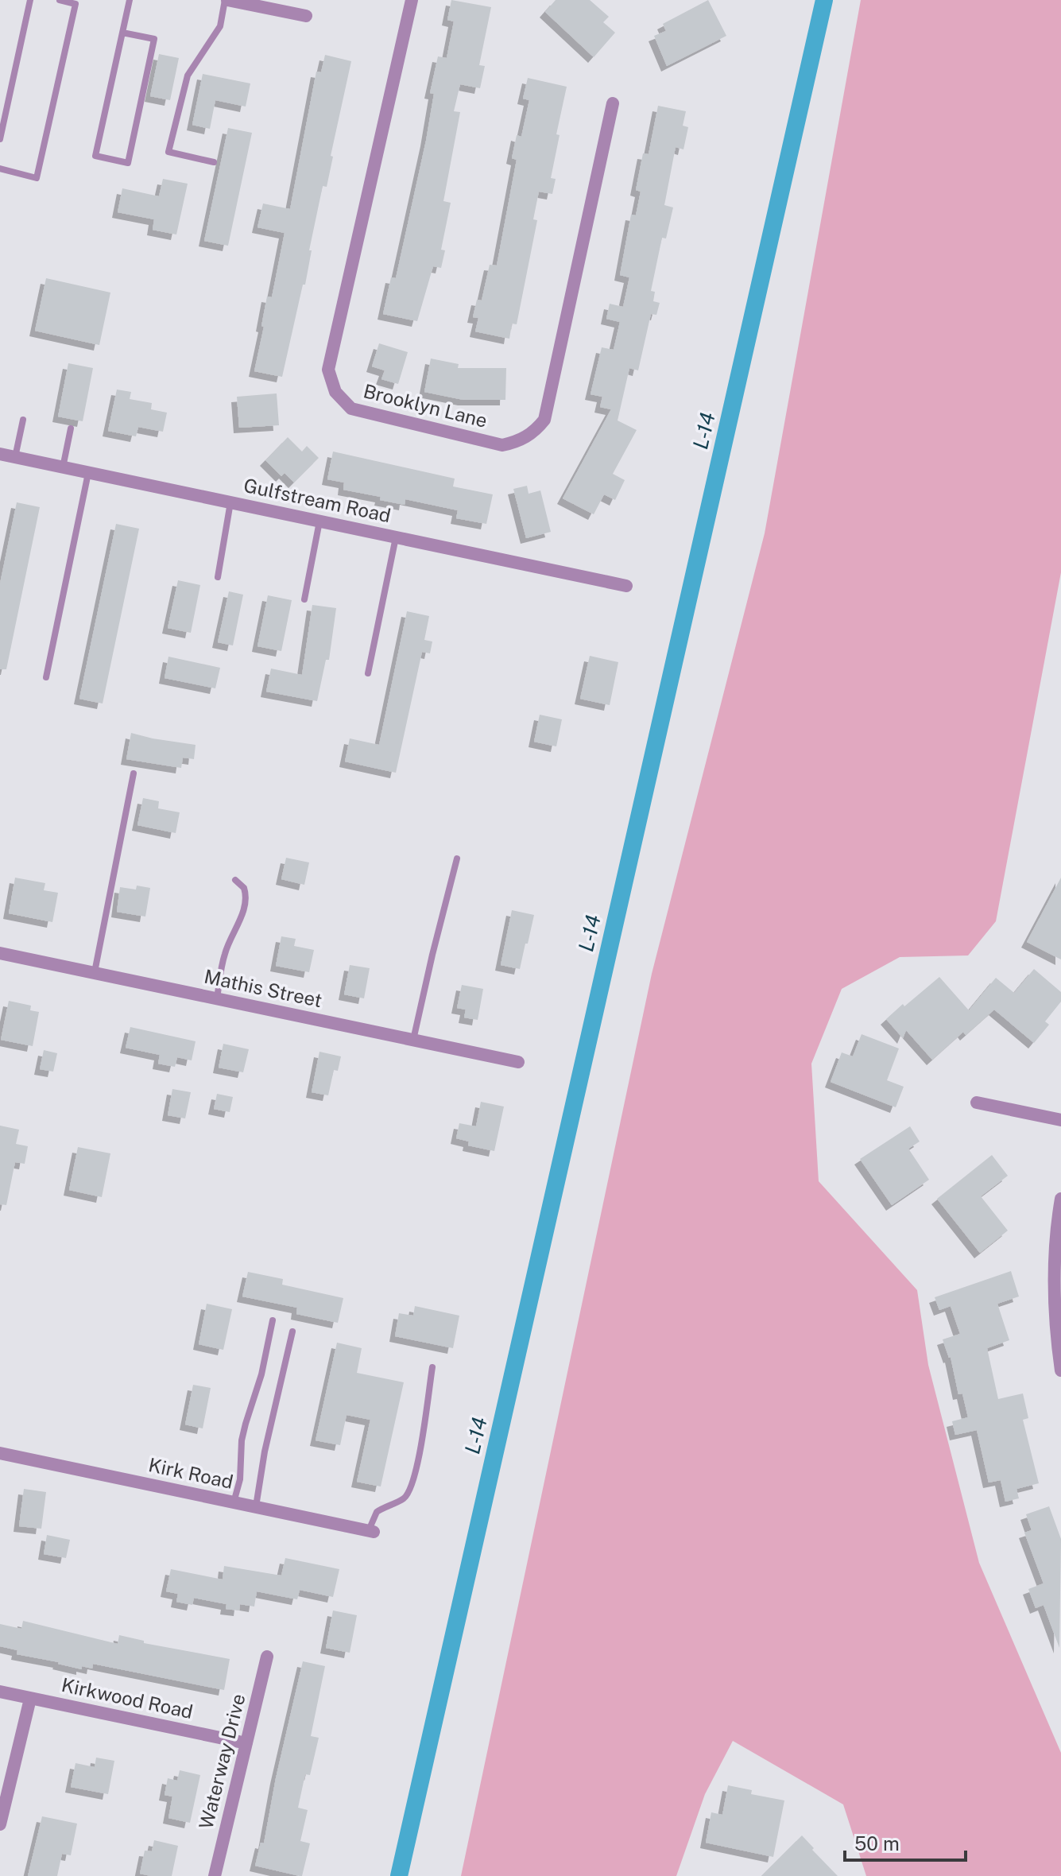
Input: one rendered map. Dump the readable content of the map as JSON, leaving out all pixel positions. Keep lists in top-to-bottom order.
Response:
{
  "streets": {
    "street": [
      "Brooklyn Lane",
      "Gulfstream Road",
      "Mathis Street",
      "Kirk Road",
      "Kirkwood Road",
      "Waterway Drive"
    ]
  },
  "crossings": [
    ["Kirkwood Road", "Waterway Drive"]
  ],
  "water": ["L-14"],
  "scale_bar": "50 m"
}
